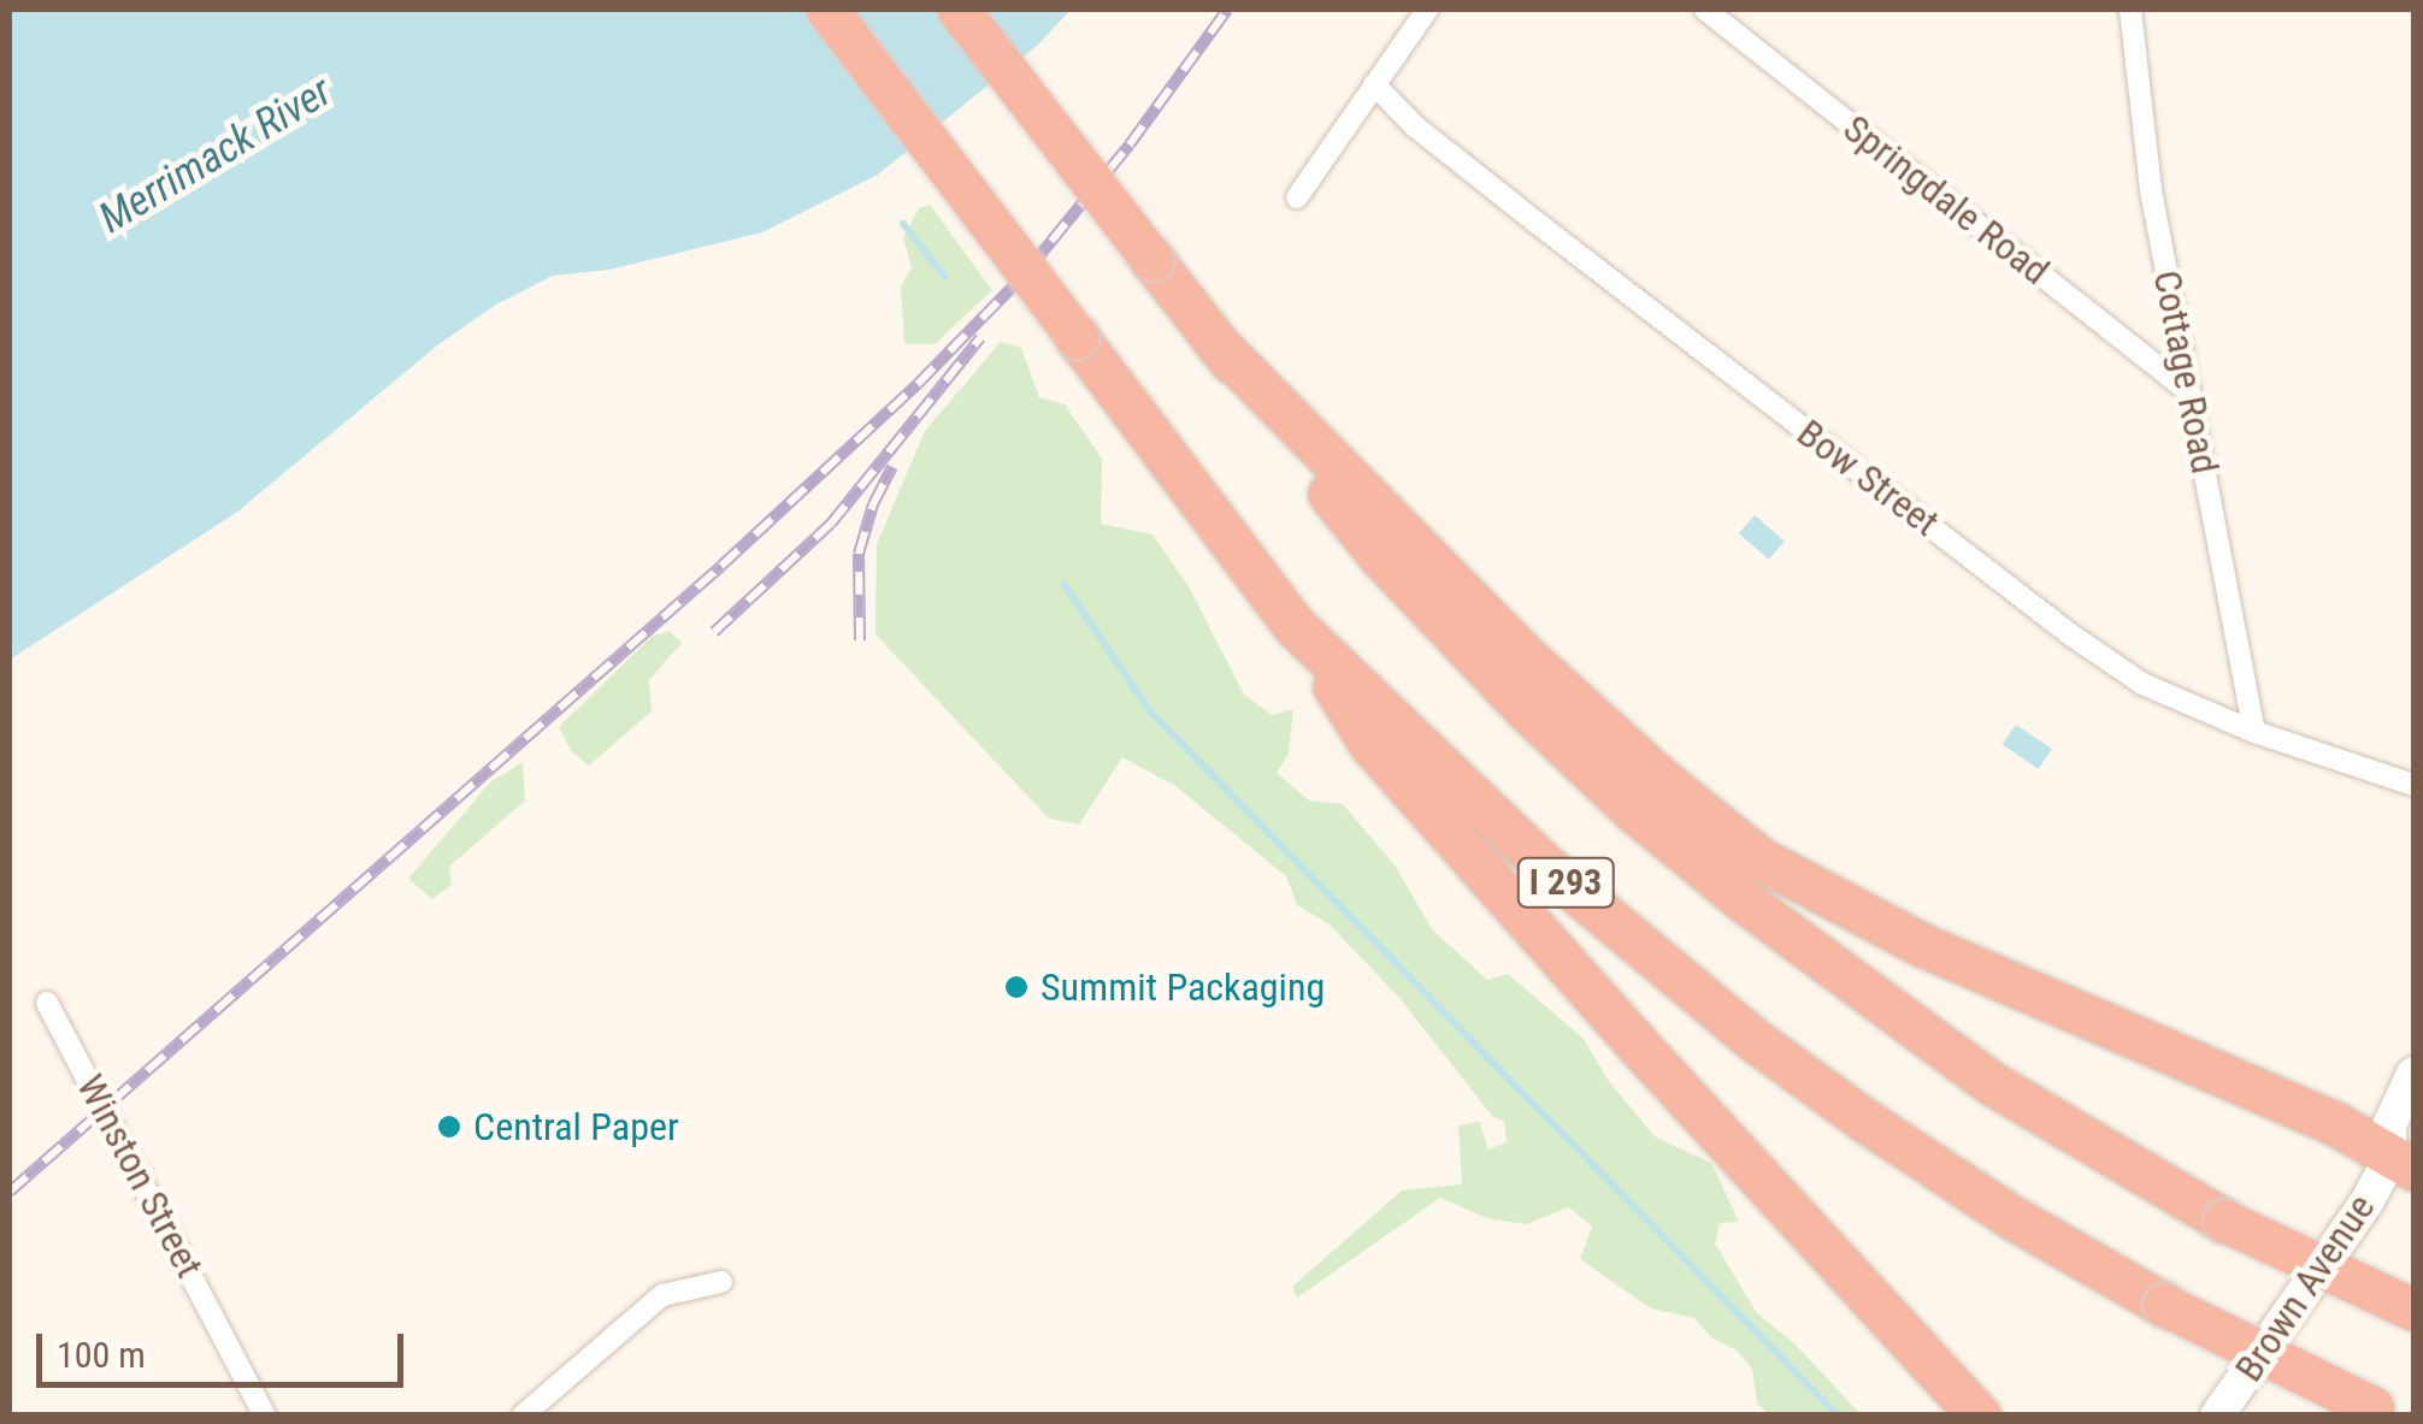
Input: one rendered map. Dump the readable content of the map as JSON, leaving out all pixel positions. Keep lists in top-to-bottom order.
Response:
{
  "streets": {
    "highway": ["I 293"],
    "main road": ["Brown Avenue"],
    "street": [
      "Springdale Road",
      "Cottage Road",
      "Bow Street",
      "Winston Street"
    ]
  },
  "crossings": [
    ["Springdale Road", "Cottage Road"],
    ["Cottage Road", "Bow Street"]
  ],
  "water": ["Merrimack River"],
  "places": ["Summit Packaging", "Central Paper"],
  "scale_bar": "100 m"
}
